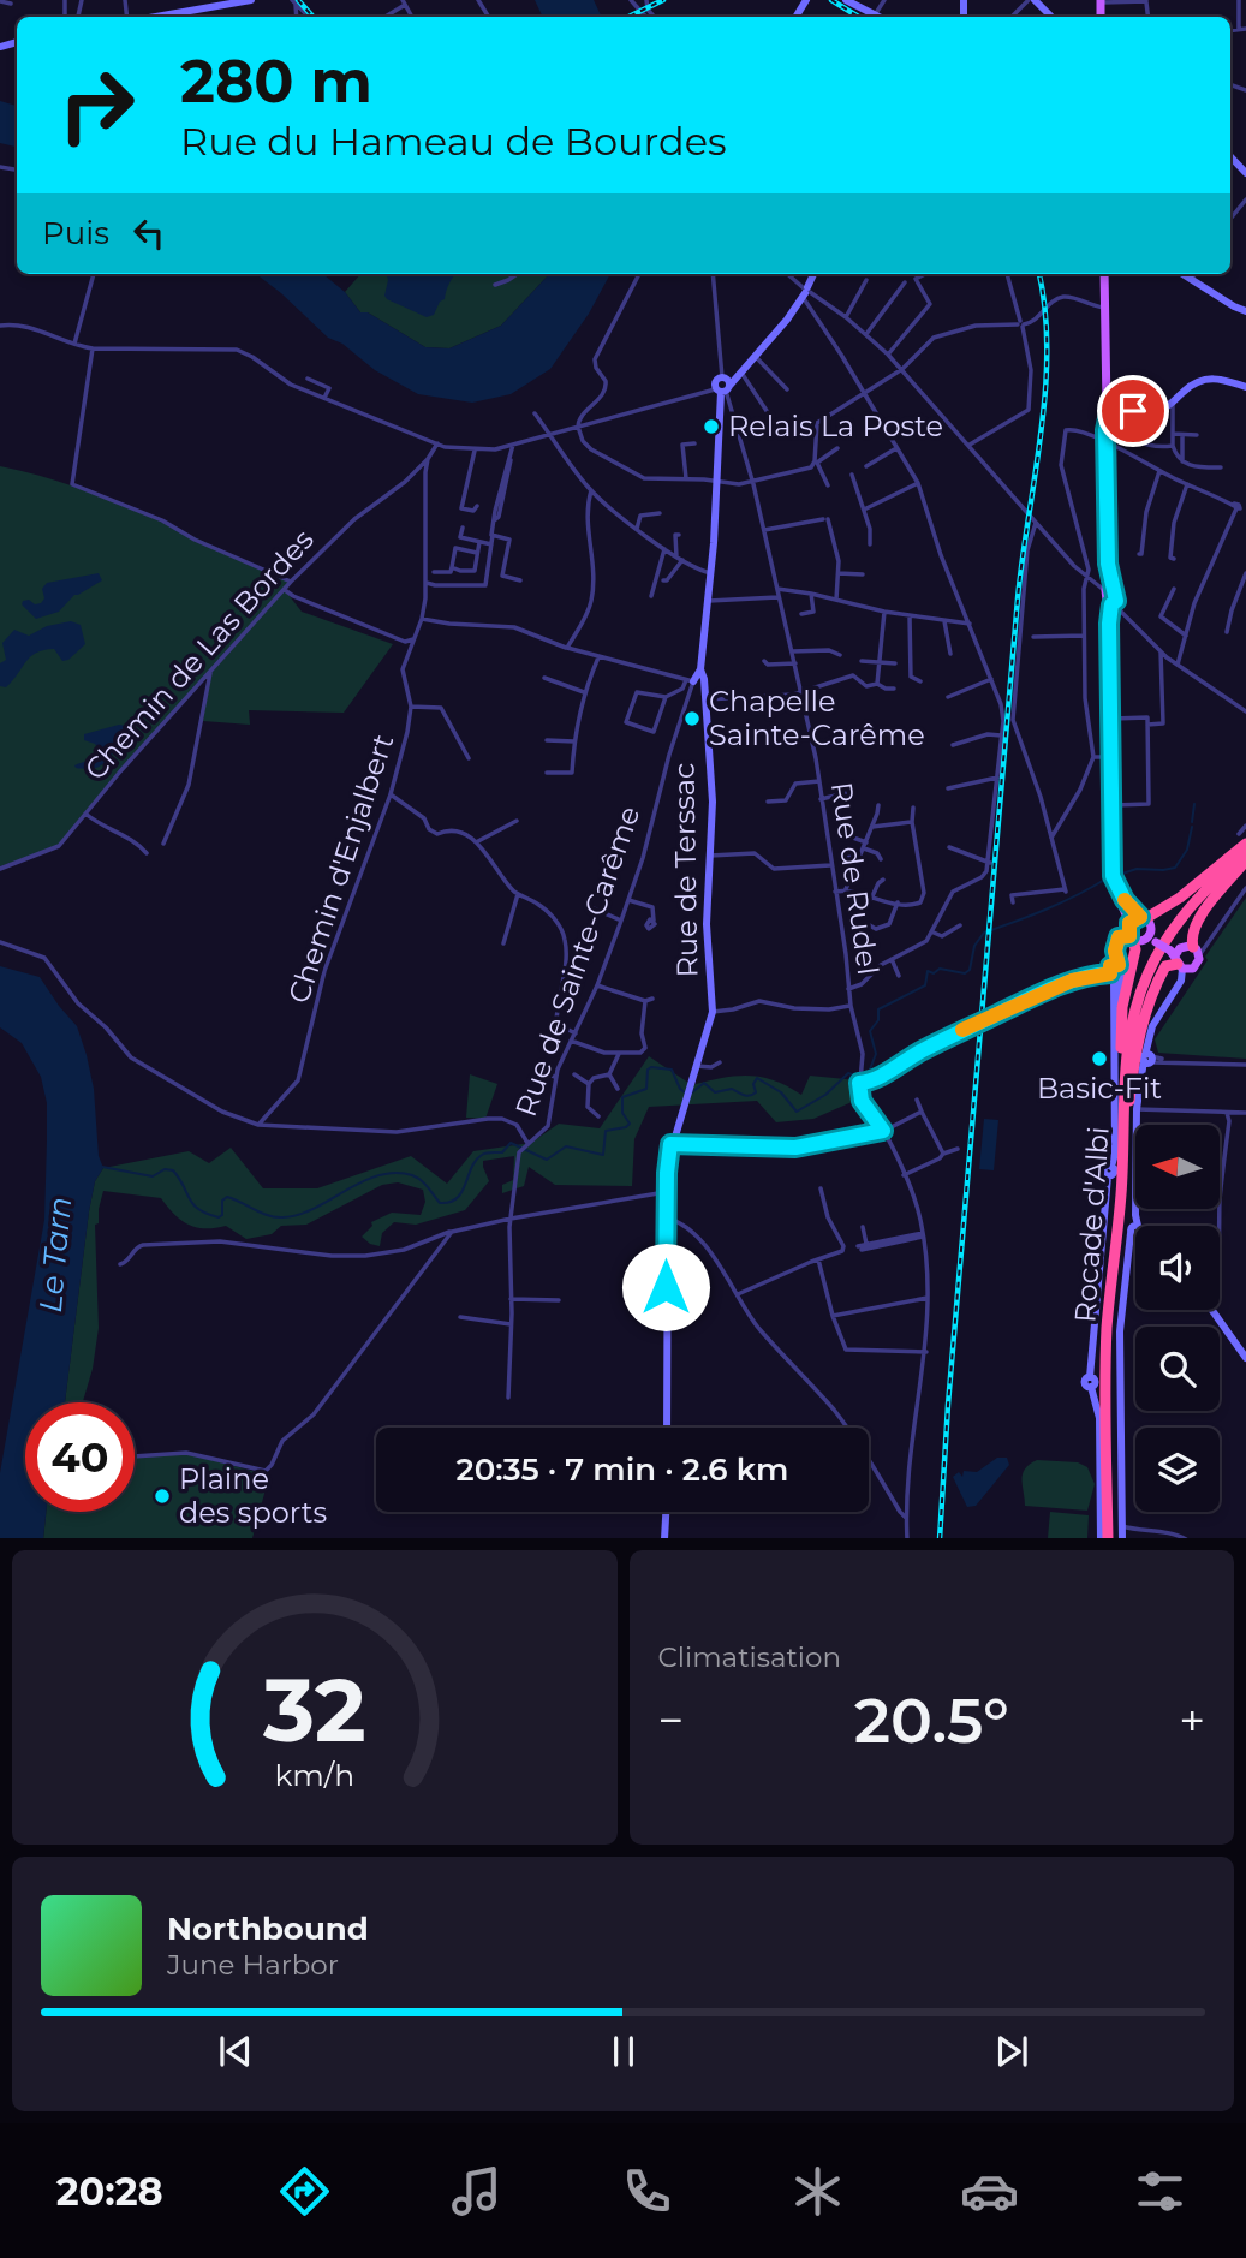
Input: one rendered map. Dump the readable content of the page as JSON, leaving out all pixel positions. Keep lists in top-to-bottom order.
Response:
{
  "streets": {
    "highway": ["Rocade d'Albi"],
    "street": [
      "Chemin de Las Bordes",
      "Chemin d'Enjalbert",
      "Rue de Terssac",
      "Rue de Rudel",
      "Rue de Sainte-Carême"
    ]
  },
  "crossings": [
    ["Chemin de Las Bordes", "Chemin d'Enjalbert"],
    ["Rue de Terssac", "Rue de Rudel"]
  ],
  "water": ["Le Tarn"],
  "places": [
    "Relais La Poste",
    "Chapelle Sainte-Carême",
    "Basic-Fit",
    "Plaine des sports"
  ],
  "north": "left",
  "page": {
    "turn": ["280 m", "Rue du Hameau de Bourdes"],
    "then": "Puis",
    "limit": "40",
    "trip": "20:35 · 7 min · 2.6 km",
    "tile": "Climatisation",
    "heat": ["−", "20.5°", "+"],
    "song": ["Northbound", "June Harbor"],
    "tabs": "20:28",
    "gauge": ["32", "km/h"]
  }
}
